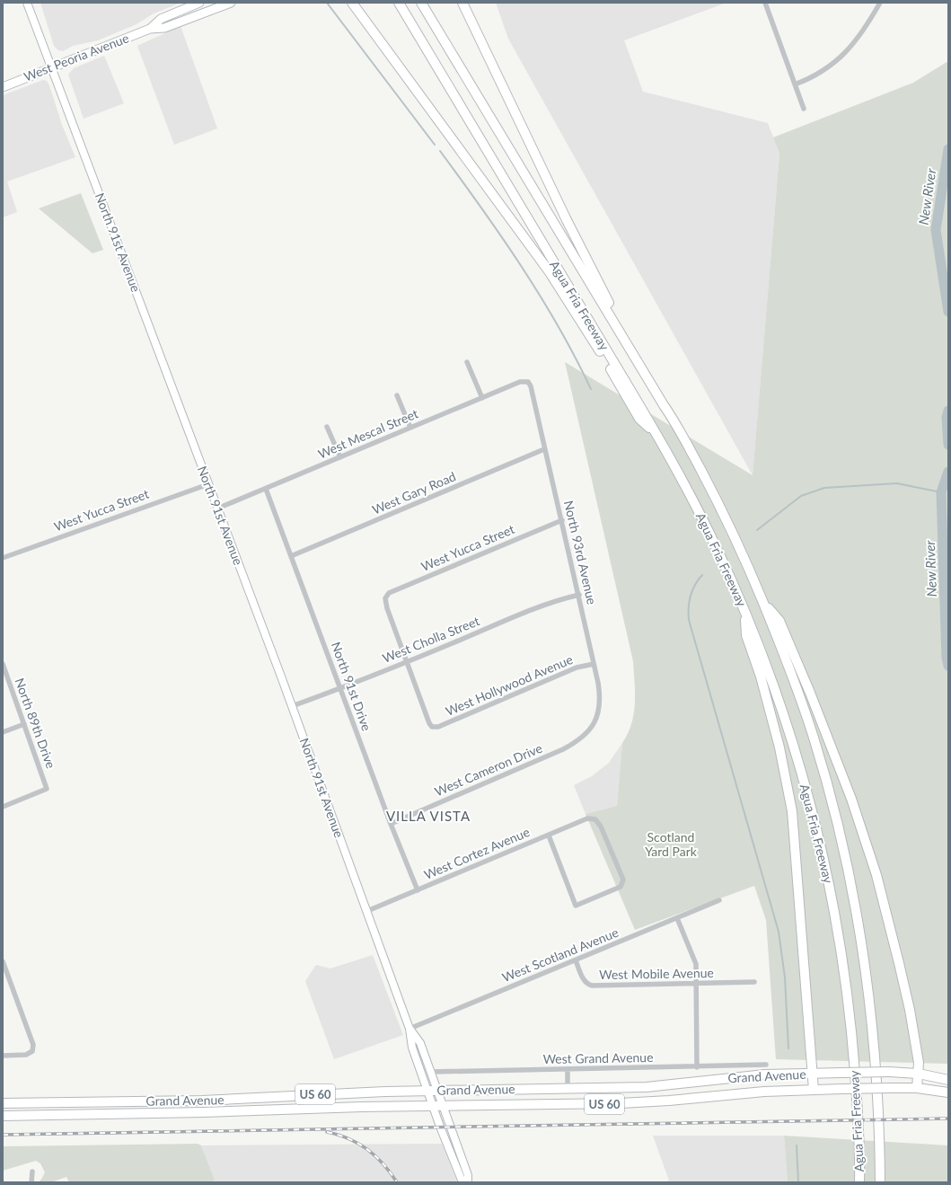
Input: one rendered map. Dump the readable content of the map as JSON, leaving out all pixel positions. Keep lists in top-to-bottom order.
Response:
{
  "streets": {
    "highway": ["Agua Fria Freeway", "Grand Avenue", "US 60"],
    "main road": ["West Peoria Avenue", "North 91st Avenue"],
    "street": [
      "West Mescal Street",
      "West Gary Road",
      "West Yucca Street",
      "North 93rd Avenue",
      "West Cholla Street",
      "West Hollywood Avenue",
      "North 91st Drive",
      "North 89th Drive",
      "West Cameron Drive",
      "West Cortez Avenue",
      "West Scotland Avenue",
      "West Mobile Avenue",
      "West Grand Avenue"
    ]
  },
  "crossings": [
    ["West Peoria Avenue", "North 91st Avenue"],
    ["North 91st Avenue", "West Mescal Street"],
    ["North 91st Avenue", "West Yucca Street"],
    ["North 91st Avenue", "West Cholla Street"],
    ["North 91st Avenue", "West Cortez Avenue"],
    ["North 91st Avenue", "West Scotland Avenue"],
    ["North 91st Avenue", "West Grand Avenue"],
    ["North 91st Avenue", "Grand Avenue"],
    ["West Mescal Street", "North 93rd Avenue"],
    ["West Mescal Street", "North 91st Drive"],
    ["West Gary Road", "North 93rd Avenue"],
    ["West Gary Road", "North 91st Drive"],
    ["West Yucca Street", "North 93rd Avenue"],
    ["West Yucca Street", "West Cholla Street"],
    ["West Yucca Street", "West Hollywood Avenue"],
    ["North 93rd Avenue", "West Cholla Street"],
    ["North 93rd Avenue", "West Hollywood Avenue"],
    ["North 93rd Avenue", "West Cameron Drive"],
    ["West Cholla Street", "West Hollywood Avenue"],
    ["West Cholla Street", "North 91st Drive"],
    ["North 91st Drive", "West Cameron Drive"],
    ["North 91st Drive", "West Cortez Avenue"],
    ["West Scotland Avenue", "West Mobile Avenue"]
  ],
  "districts": ["VILLA VISTA"],
  "water": ["New River"],
  "parks": ["Scotland Yard Park"]
}
